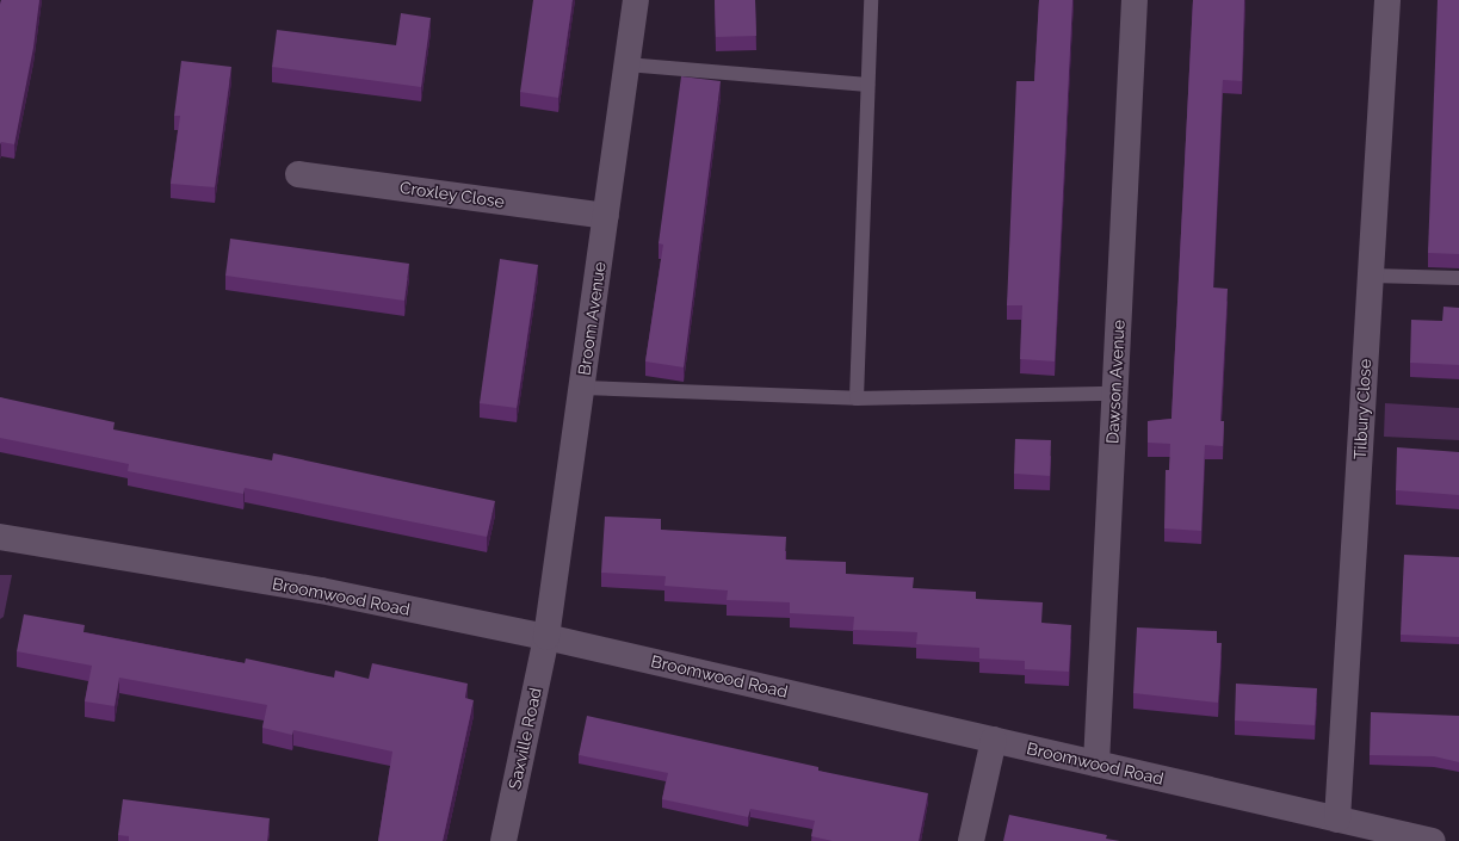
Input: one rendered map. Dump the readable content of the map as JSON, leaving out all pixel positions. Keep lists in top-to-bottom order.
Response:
{
  "streets": {
    "street": [
      "Croxley Close",
      "Broom Avenue",
      "Dawson Avenue",
      "Tilbury Close",
      "Broomwood Road",
      "Saxville Road"
    ]
  },
  "crossings": [
    ["Croxley Close", "Broom Avenue"],
    ["Broom Avenue", "Broomwood Road"],
    ["Broom Avenue", "Saxville Road"],
    ["Dawson Avenue", "Broomwood Road"],
    ["Tilbury Close", "Broomwood Road"],
    ["Broomwood Road", "Saxville Road"]
  ]
}
